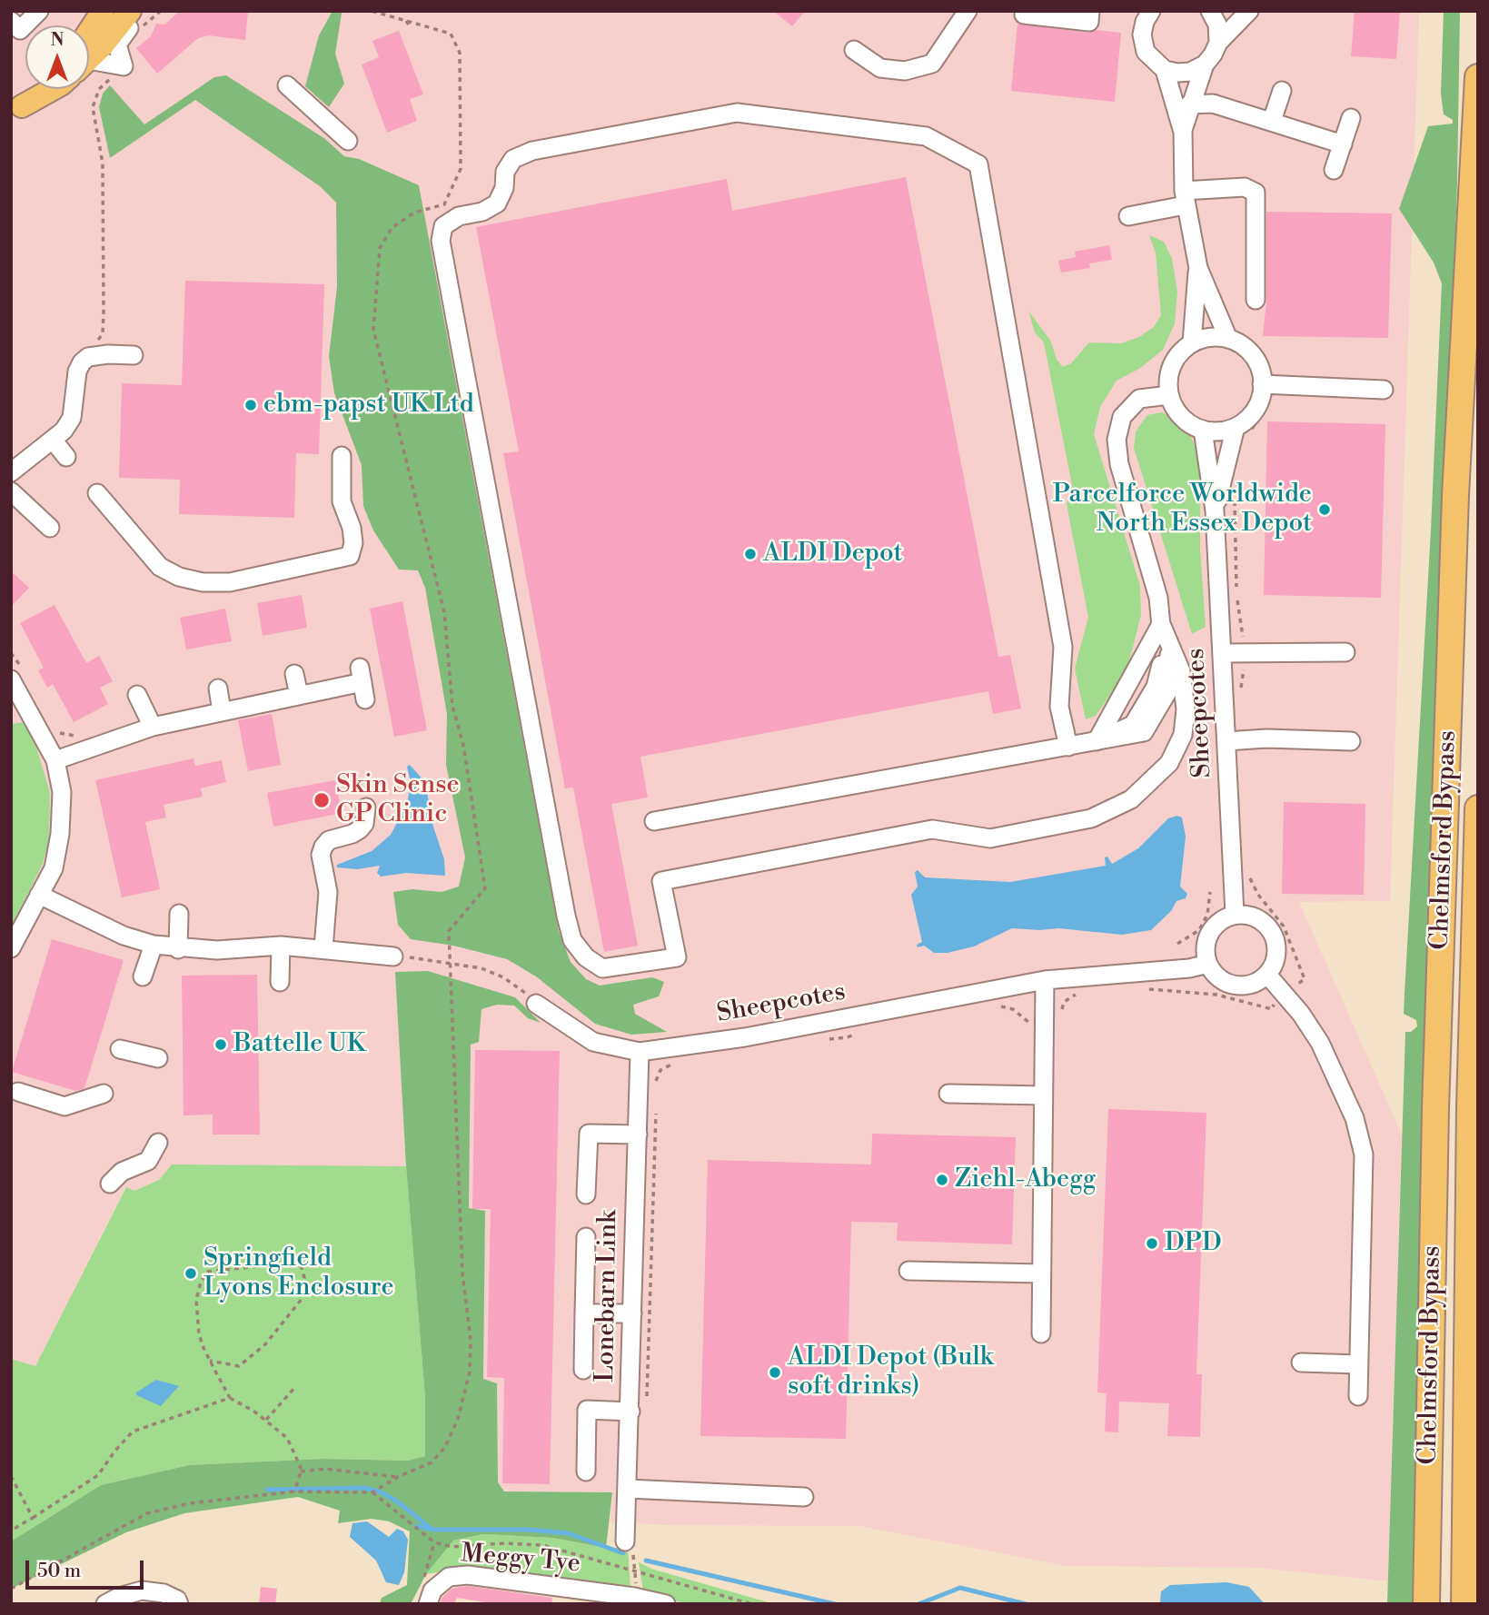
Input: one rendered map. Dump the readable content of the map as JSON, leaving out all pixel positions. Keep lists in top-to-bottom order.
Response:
{
  "streets": {
    "highway": ["Chelmsford Bypass"],
    "street": ["Sheepcotes", "Lonebarn Link", "Meggy Tye"]
  },
  "crossings": [
    ["Sheepcotes", "Lonebarn Link"]
  ],
  "places": [
    "ebm-papst UK Ltd",
    "Parcelforce Worldwide North Essex Depot",
    "ALDI Depot",
    "Skin Sense GP Clinic",
    "Battelle UK",
    "Ziehl-Abegg",
    "DPD",
    "Springfield Lyons Enclosure",
    "ALDI Depot (Bulk soft drinks)"
  ],
  "scale_bar": "50 m",
  "north": "top"
}
